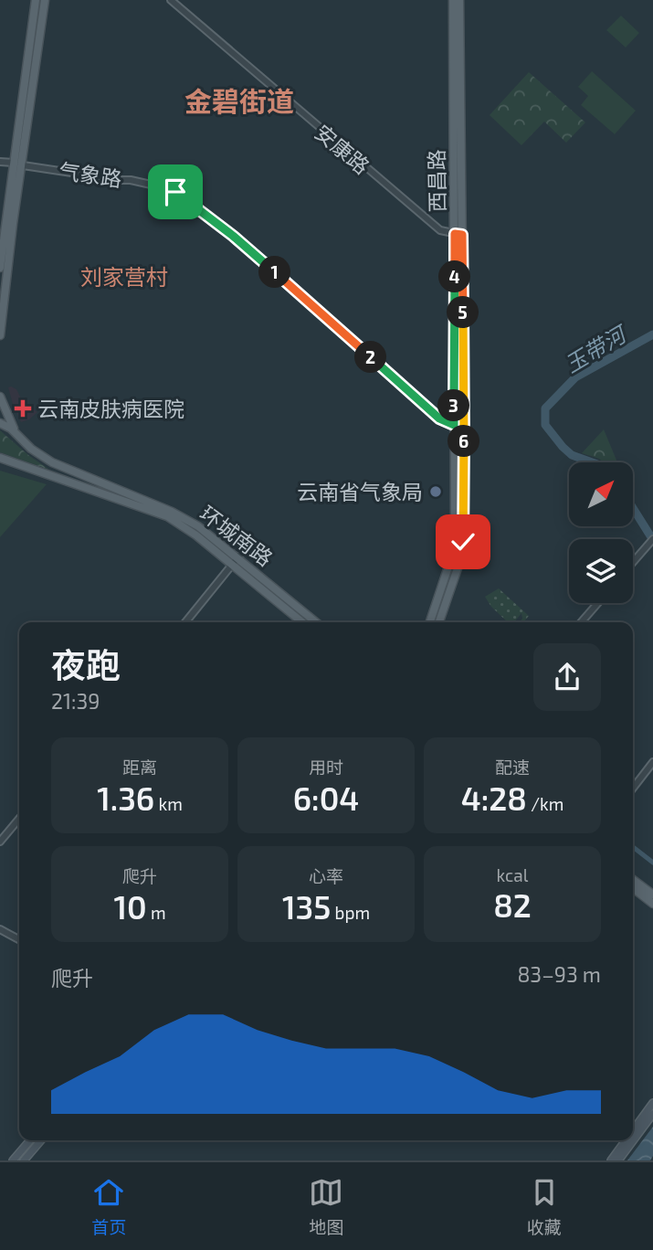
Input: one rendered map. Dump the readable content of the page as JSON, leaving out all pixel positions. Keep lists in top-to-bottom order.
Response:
{
  "streets": {
    "main road": ["西昌路", "环城南路"],
    "street": ["安康路", "气象路"]
  },
  "crossings": [
    ["安康路", "西昌路"],
    ["气象路", "西昌路"]
  ],
  "districts": ["金碧街道", "刘家营村"],
  "water": ["玉带河"],
  "places": {
    "health": ["云南皮肤病医院"],
    "other": ["云南省气象局"]
  },
  "north": "top right",
  "page": {
    "pins": [
      "1",
      "4",
      "5",
      "2",
      "3",
      "6"
    ],
    "heading": ["夜跑", "21:39"],
    "stats": [
      ["距离", "1.36 km"],
      ["用时", "6:04"],
      ["配速", "4:28 /km"],
      ["爬升", "10 m"],
      ["心率", "135 bpm"],
      ["kcal", "82"]
    ],
    "chart": ["爬升", "83–93 m"],
    "tabs": ["首页", "地图", "收藏"]
  }
}
